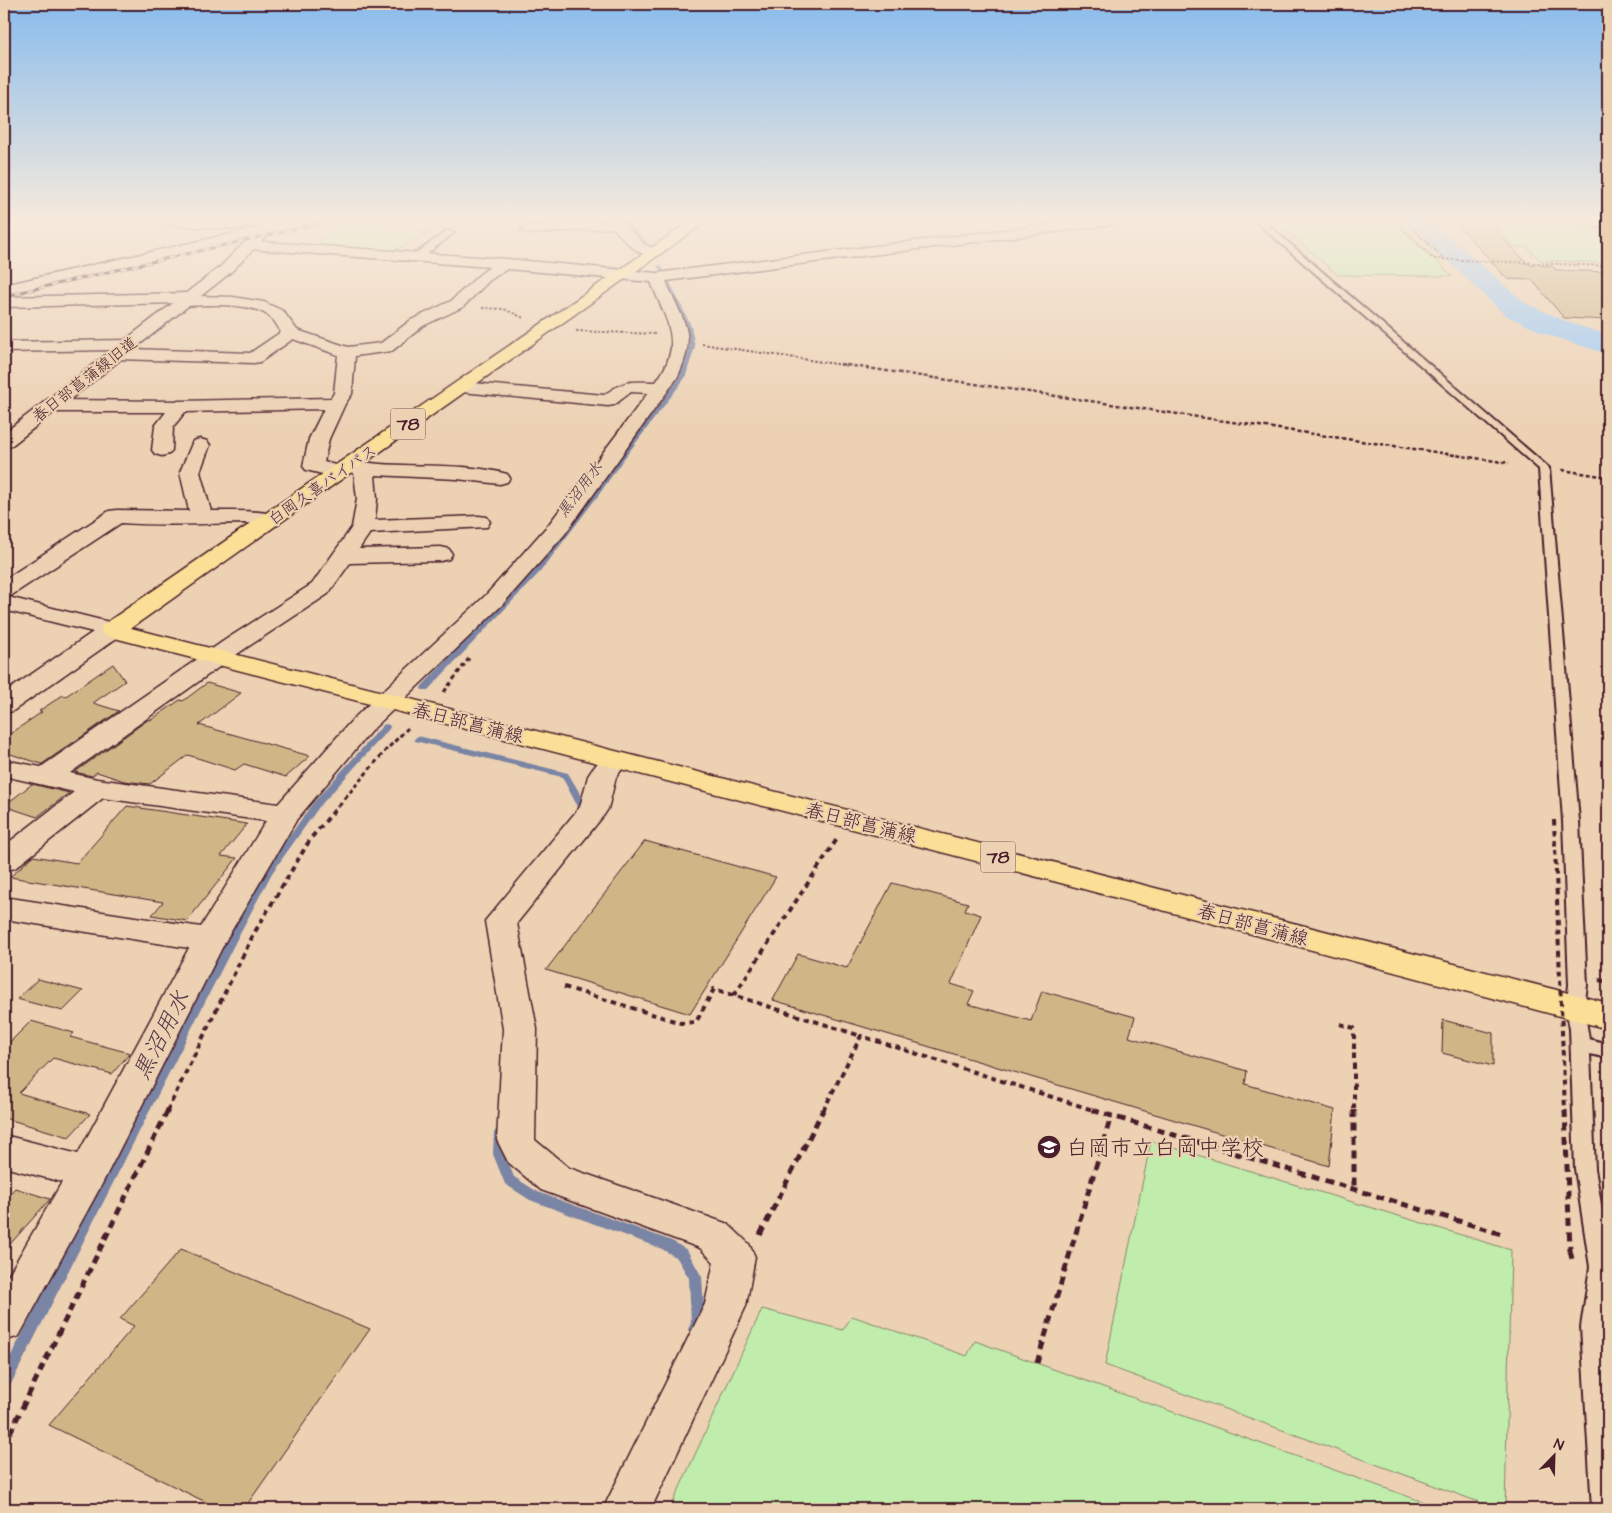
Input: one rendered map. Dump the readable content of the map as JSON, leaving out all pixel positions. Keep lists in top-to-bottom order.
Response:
{
  "streets": {
    "main road": ["78", "白岡久喜バイパス", "春日部菖蒲線"],
    "street": ["春日部菖蒲線旧道"]
  },
  "crossings": [
    ["白岡久喜バイパス", "春日部菖蒲線"]
  ],
  "water": ["黒沼用水"],
  "places": {
    "school or university": ["白岡市立白岡中学校"]
  },
  "north": "top right"
}
